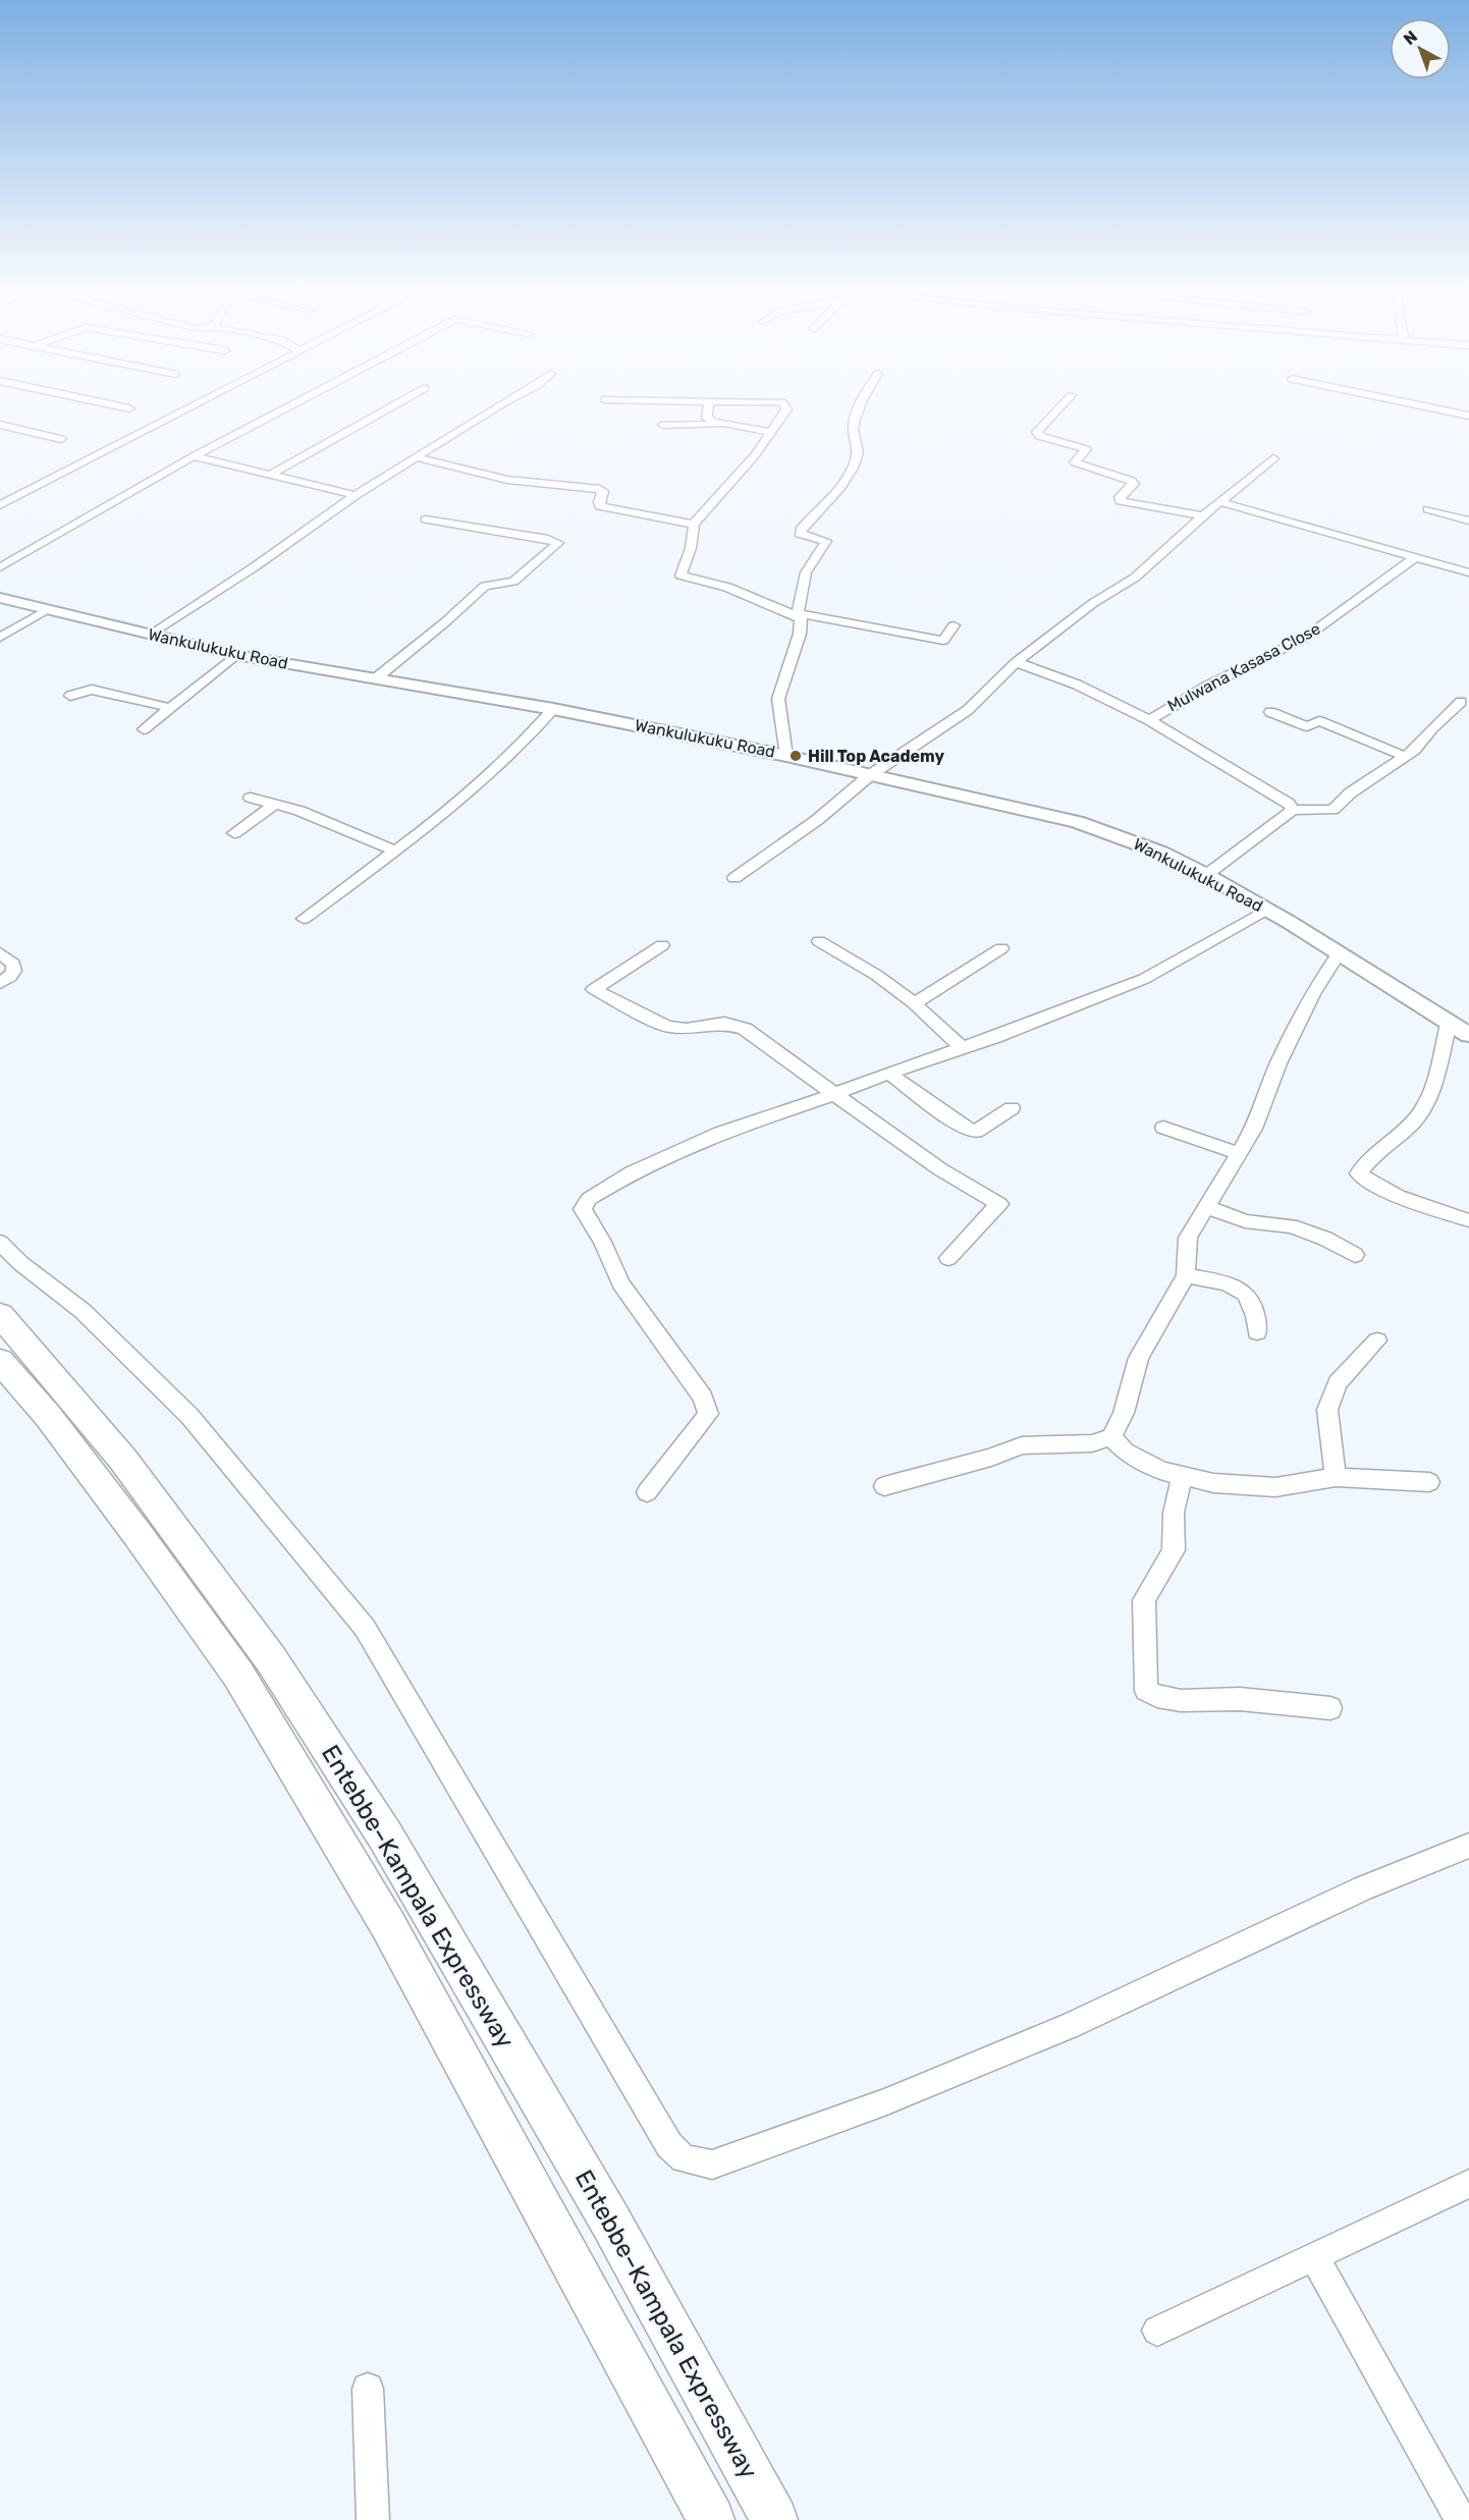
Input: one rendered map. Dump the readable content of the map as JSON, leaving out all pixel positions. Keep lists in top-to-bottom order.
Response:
{
  "streets": {
    "highway": ["Entebbe–Kampala Expressway"],
    "main road": ["Wankulukuku Road"],
    "street": ["Mulwana Kasasa Close"]
  },
  "places": ["Hill Top Academy"],
  "north": "top left"
}
